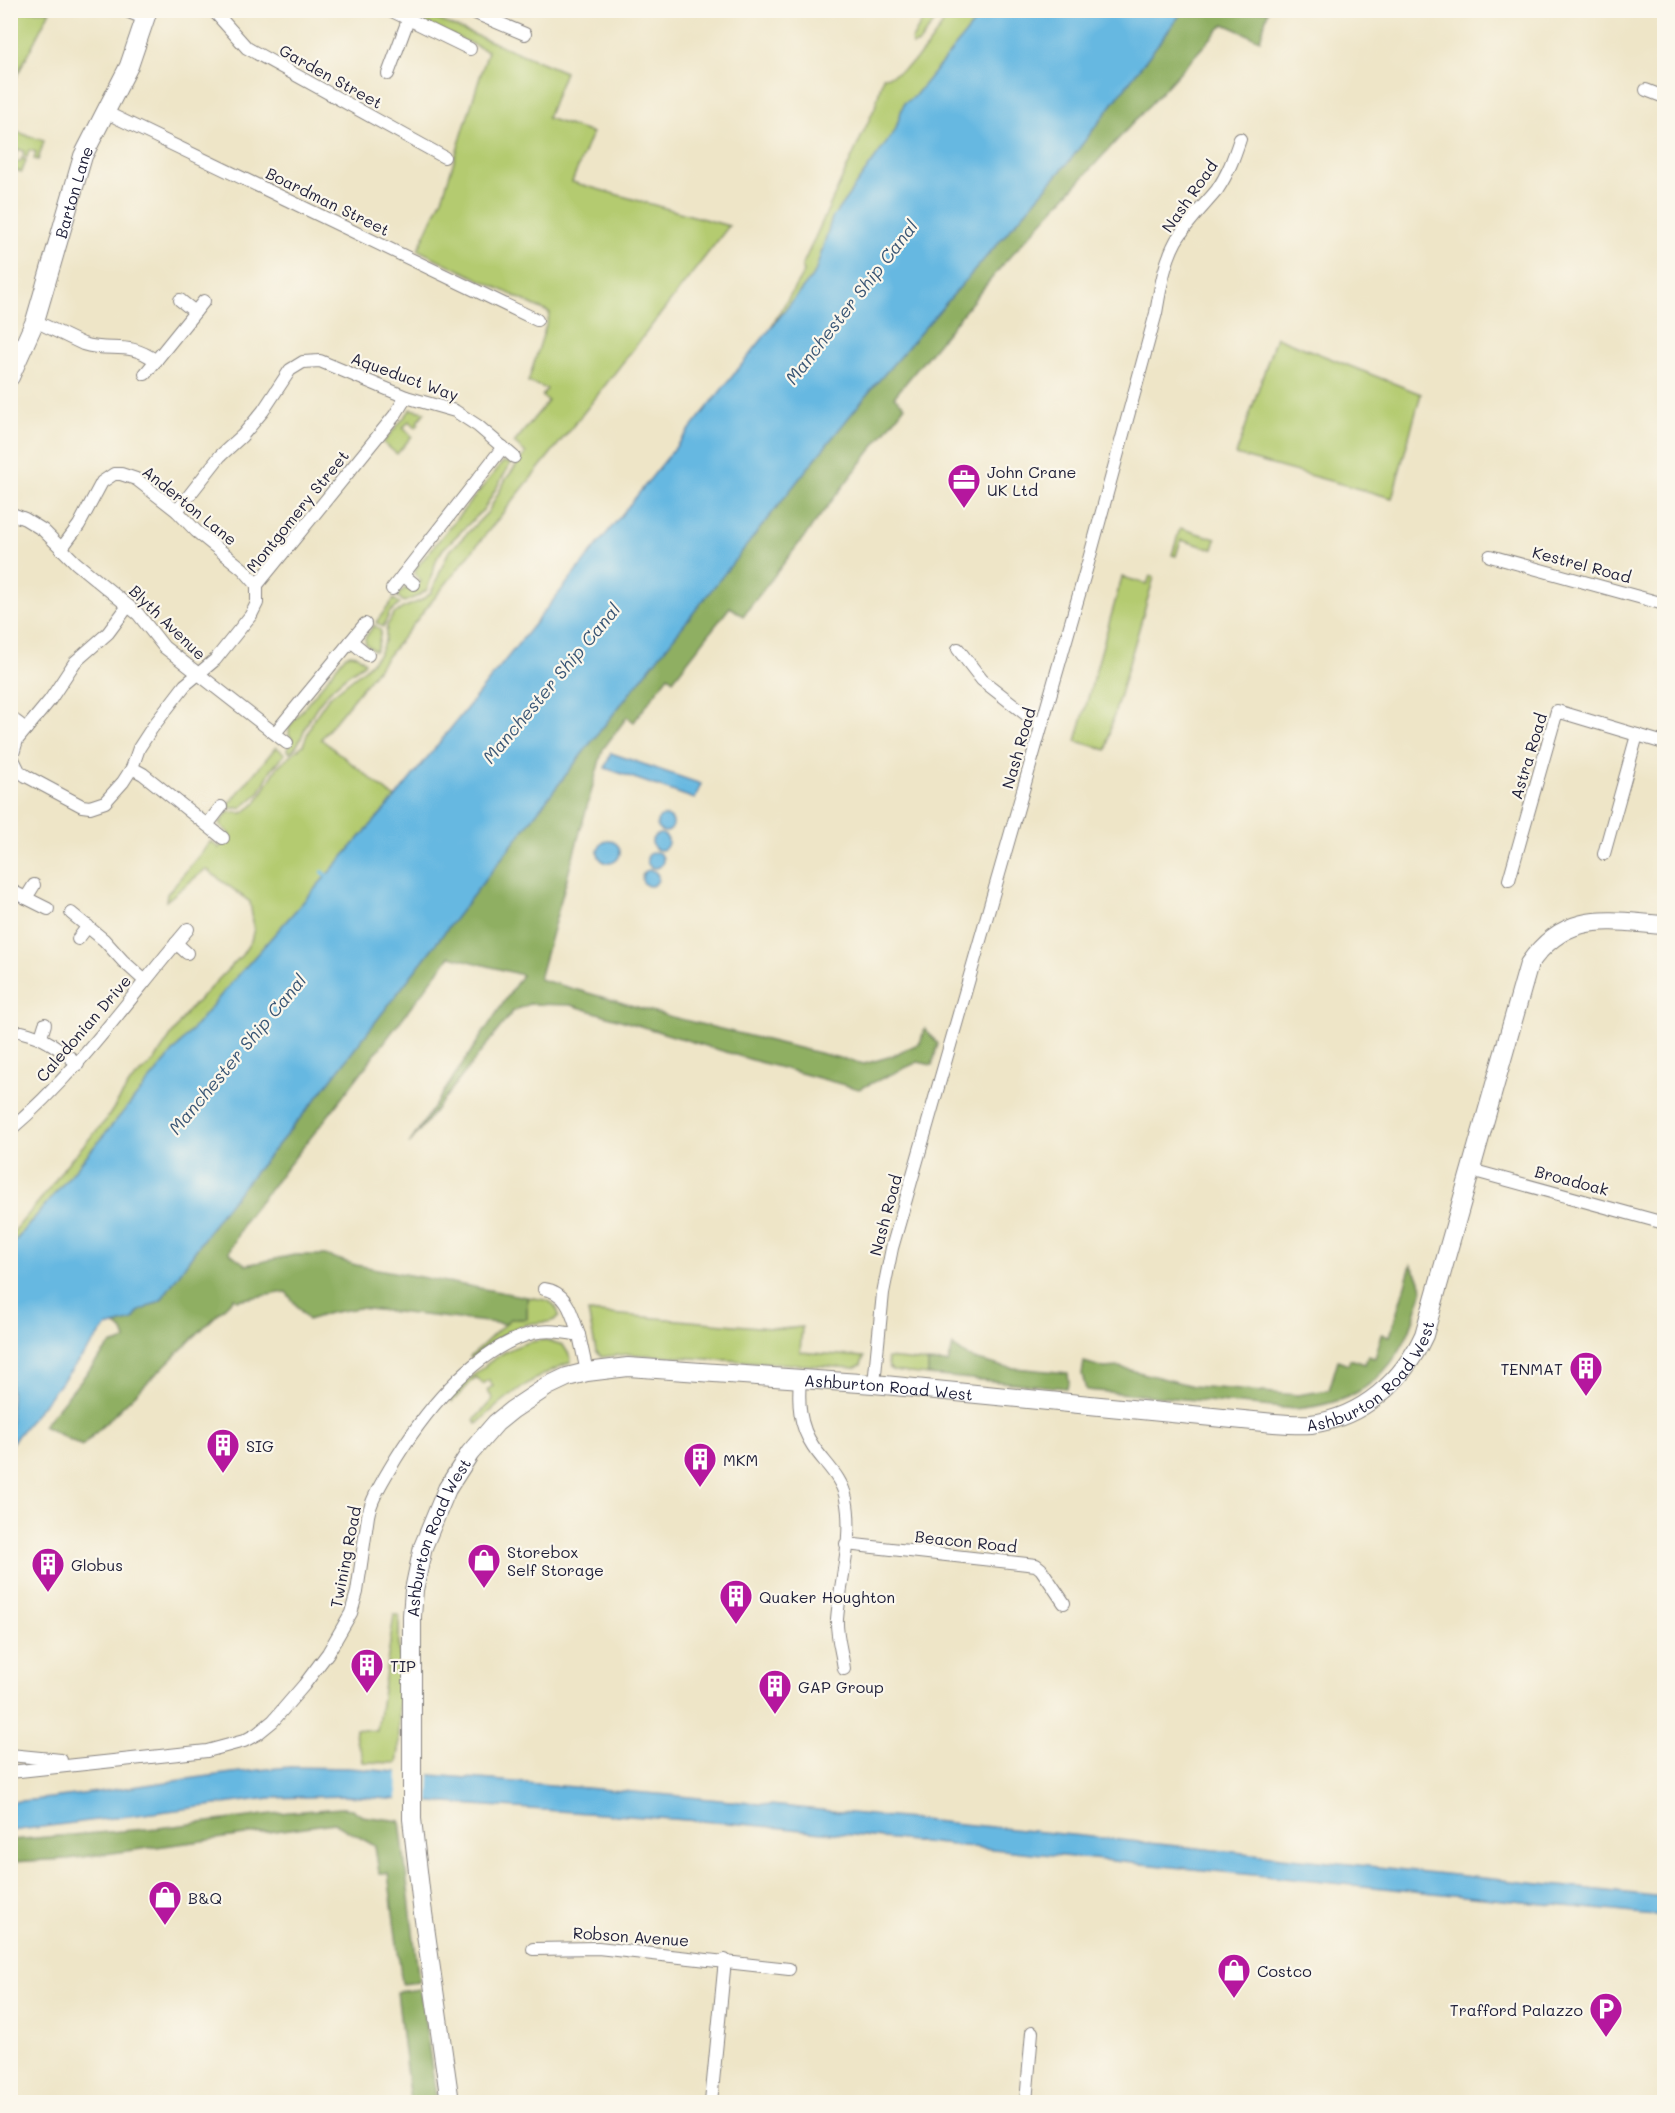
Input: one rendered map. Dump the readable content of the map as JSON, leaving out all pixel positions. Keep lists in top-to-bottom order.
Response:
{
  "streets": {
    "main road": ["Barton Lane", "Ashburton Road West"],
    "street": [
      "Garden Street",
      "Nash Road",
      "Boardman Street",
      "Aqueduct Way",
      "Anderton Lane",
      "Montgomery Street",
      "Kestrel Road",
      "Blyth Avenue",
      "Astra Road",
      "Caledonian Drive",
      "Broadoak",
      "Beacon Road",
      "Twining Road",
      "Robson Avenue"
    ]
  },
  "crossings": [
    ["Barton Lane", "Boardman Street"],
    ["Nash Road", "Ashburton Road West"],
    ["Aqueduct Way", "Anderton Lane"],
    ["Aqueduct Way", "Montgomery Street"],
    ["Anderton Lane", "Montgomery Street"],
    ["Anderton Lane", "Blyth Avenue"],
    ["Montgomery Street", "Blyth Avenue"],
    ["Broadoak", "Ashburton Road West"]
  ],
  "water": ["Manchester Ship Canal"],
  "places": {
    "office": ["John Crane UK Ltd"],
    "building": [
      "TENMAT",
      "SIG",
      "MKM",
      "Globus",
      "Quaker Houghton",
      "TIP",
      "GAP Group"
    ],
    "shop": ["Storebox Self Storage", "B&Q", "Costco"],
    "parking": ["Trafford Palazzo"]
  }
}
